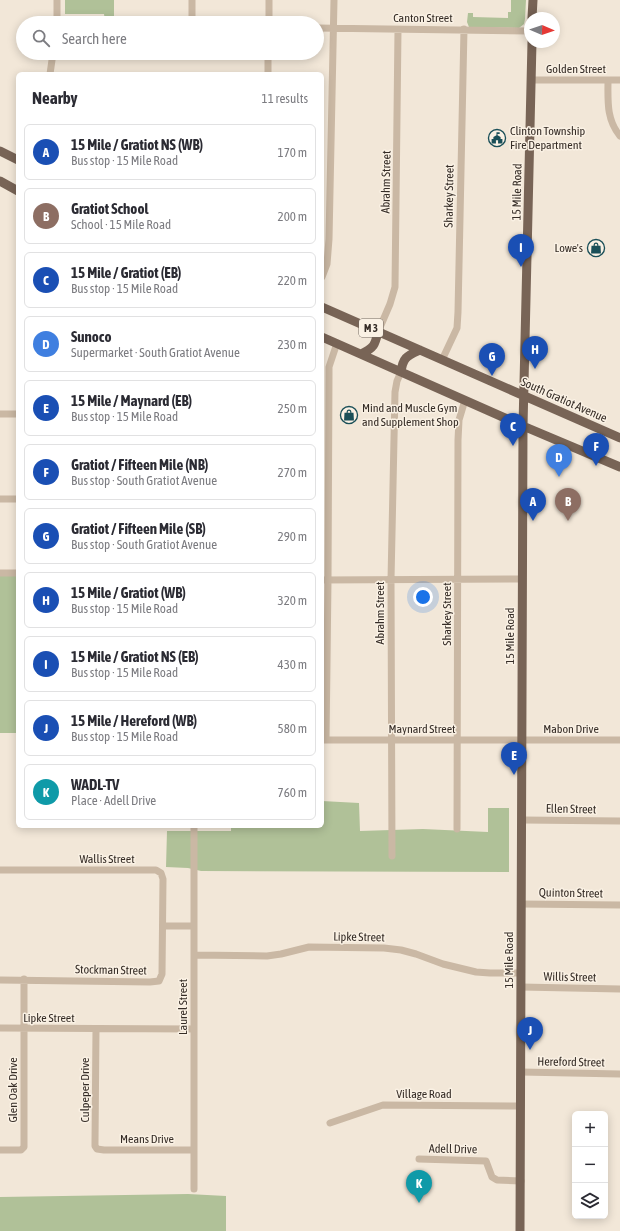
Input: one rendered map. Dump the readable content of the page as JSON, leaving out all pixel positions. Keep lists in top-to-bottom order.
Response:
{
  "streets": {
    "main road": ["15 Mile Road", "M 3", "South Gratiot Avenue"],
    "street": [
      "Canton Street",
      "Golden Street",
      "Abrahm Street",
      "Sharkey Street",
      "Maynard Street",
      "Mabon Drive",
      "Ellen Street",
      "Wallis Street",
      "Quinton Street",
      "Lipke Street",
      "Stockman Street",
      "Willis Street",
      "Laurel Street",
      "Hereford Street",
      "Glen Oak Drive",
      "Culpeper Drive",
      "Village Road",
      "Means Drive",
      "Adell Drive"
    ]
  },
  "crossings": [
    ["Canton Street", "Abrahm Street"],
    ["Canton Street", "Sharkey Street"],
    ["Golden Street", "15 Mile Road"],
    ["Abrahm Street", "M 3"],
    ["Abrahm Street", "South Gratiot Avenue"],
    ["Abrahm Street", "Maynard Street"],
    ["15 Mile Road", "M 3"],
    ["15 Mile Road", "South Gratiot Avenue"],
    ["15 Mile Road", "Maynard Street"],
    ["15 Mile Road", "Mabon Drive"],
    ["15 Mile Road", "Ellen Street"],
    ["15 Mile Road", "Quinton Street"],
    ["15 Mile Road", "Lipke Street"],
    ["15 Mile Road", "Willis Street"],
    ["15 Mile Road", "Hereford Street"],
    ["15 Mile Road", "Village Road"],
    ["15 Mile Road", "Adell Drive"],
    ["Sharkey Street", "M 3"],
    ["Sharkey Street", "South Gratiot Avenue"],
    ["Sharkey Street", "Maynard Street"],
    ["Maynard Street", "Mabon Drive"],
    ["Wallis Street", "Stockman Street"],
    ["Lipke Street", "Laurel Street"],
    ["Lipke Street", "Glen Oak Drive"],
    ["Lipke Street", "Culpeper Drive"],
    ["Stockman Street", "Glen Oak Drive"],
    ["Laurel Street", "Means Drive"],
    ["Culpeper Drive", "Means Drive"]
  ],
  "places": {
    "public building": ["Clinton Township Fire Department"],
    "shop": ["Lowe's", "Mind and Muscle Gym and Supplement Shop"]
  },
  "north": "right",
  "page": {
    "search": "Search here",
    "heading": ["Nearby", "11 results"],
    "list": [
      {
        "mark": "A",
        "name": "15 Mile / Gratiot NS (WB)",
        "note": "Bus stop · 15 Mile Road",
        "value": "170 m"
      },
      {
        "mark": "B",
        "name": "Gratiot School",
        "note": "School · 15 Mile Road",
        "value": "200 m"
      },
      {
        "mark": "C",
        "name": "15 Mile / Gratiot (EB)",
        "note": "Bus stop · 15 Mile Road",
        "value": "220 m"
      },
      {
        "mark": "D",
        "name": "Sunoco",
        "note": "Supermarket · South Gratiot Avenue",
        "value": "230 m"
      },
      {
        "mark": "E",
        "name": "15 Mile / Maynard (EB)",
        "note": "Bus stop · 15 Mile Road",
        "value": "250 m"
      },
      {
        "mark": "F",
        "name": "Gratiot / Fifteen Mile (NB)",
        "note": "Bus stop · South Gratiot Avenue",
        "value": "270 m"
      },
      {
        "mark": "G",
        "name": "Gratiot / Fifteen Mile (SB)",
        "note": "Bus stop · South Gratiot Avenue",
        "value": "290 m"
      },
      {
        "mark": "H",
        "name": "15 Mile / Gratiot (WB)",
        "note": "Bus stop · 15 Mile Road",
        "value": "320 m"
      },
      {
        "mark": "I",
        "name": "15 Mile / Gratiot NS (EB)",
        "note": "Bus stop · 15 Mile Road",
        "value": "430 m"
      },
      {
        "mark": "J",
        "name": "15 Mile / Hereford (WB)",
        "note": "Bus stop · 15 Mile Road",
        "value": "580 m"
      },
      {
        "mark": "K",
        "name": "WADL-TV",
        "note": "Place · Adell Drive",
        "value": "760 m"
      }
    ],
    "pins": [
      "I",
      "H",
      "G",
      "C",
      "F",
      "D",
      "A",
      "B",
      "E",
      "J",
      "K"
    ],
    "map_buttons": ["+", "−"]
  }
}
